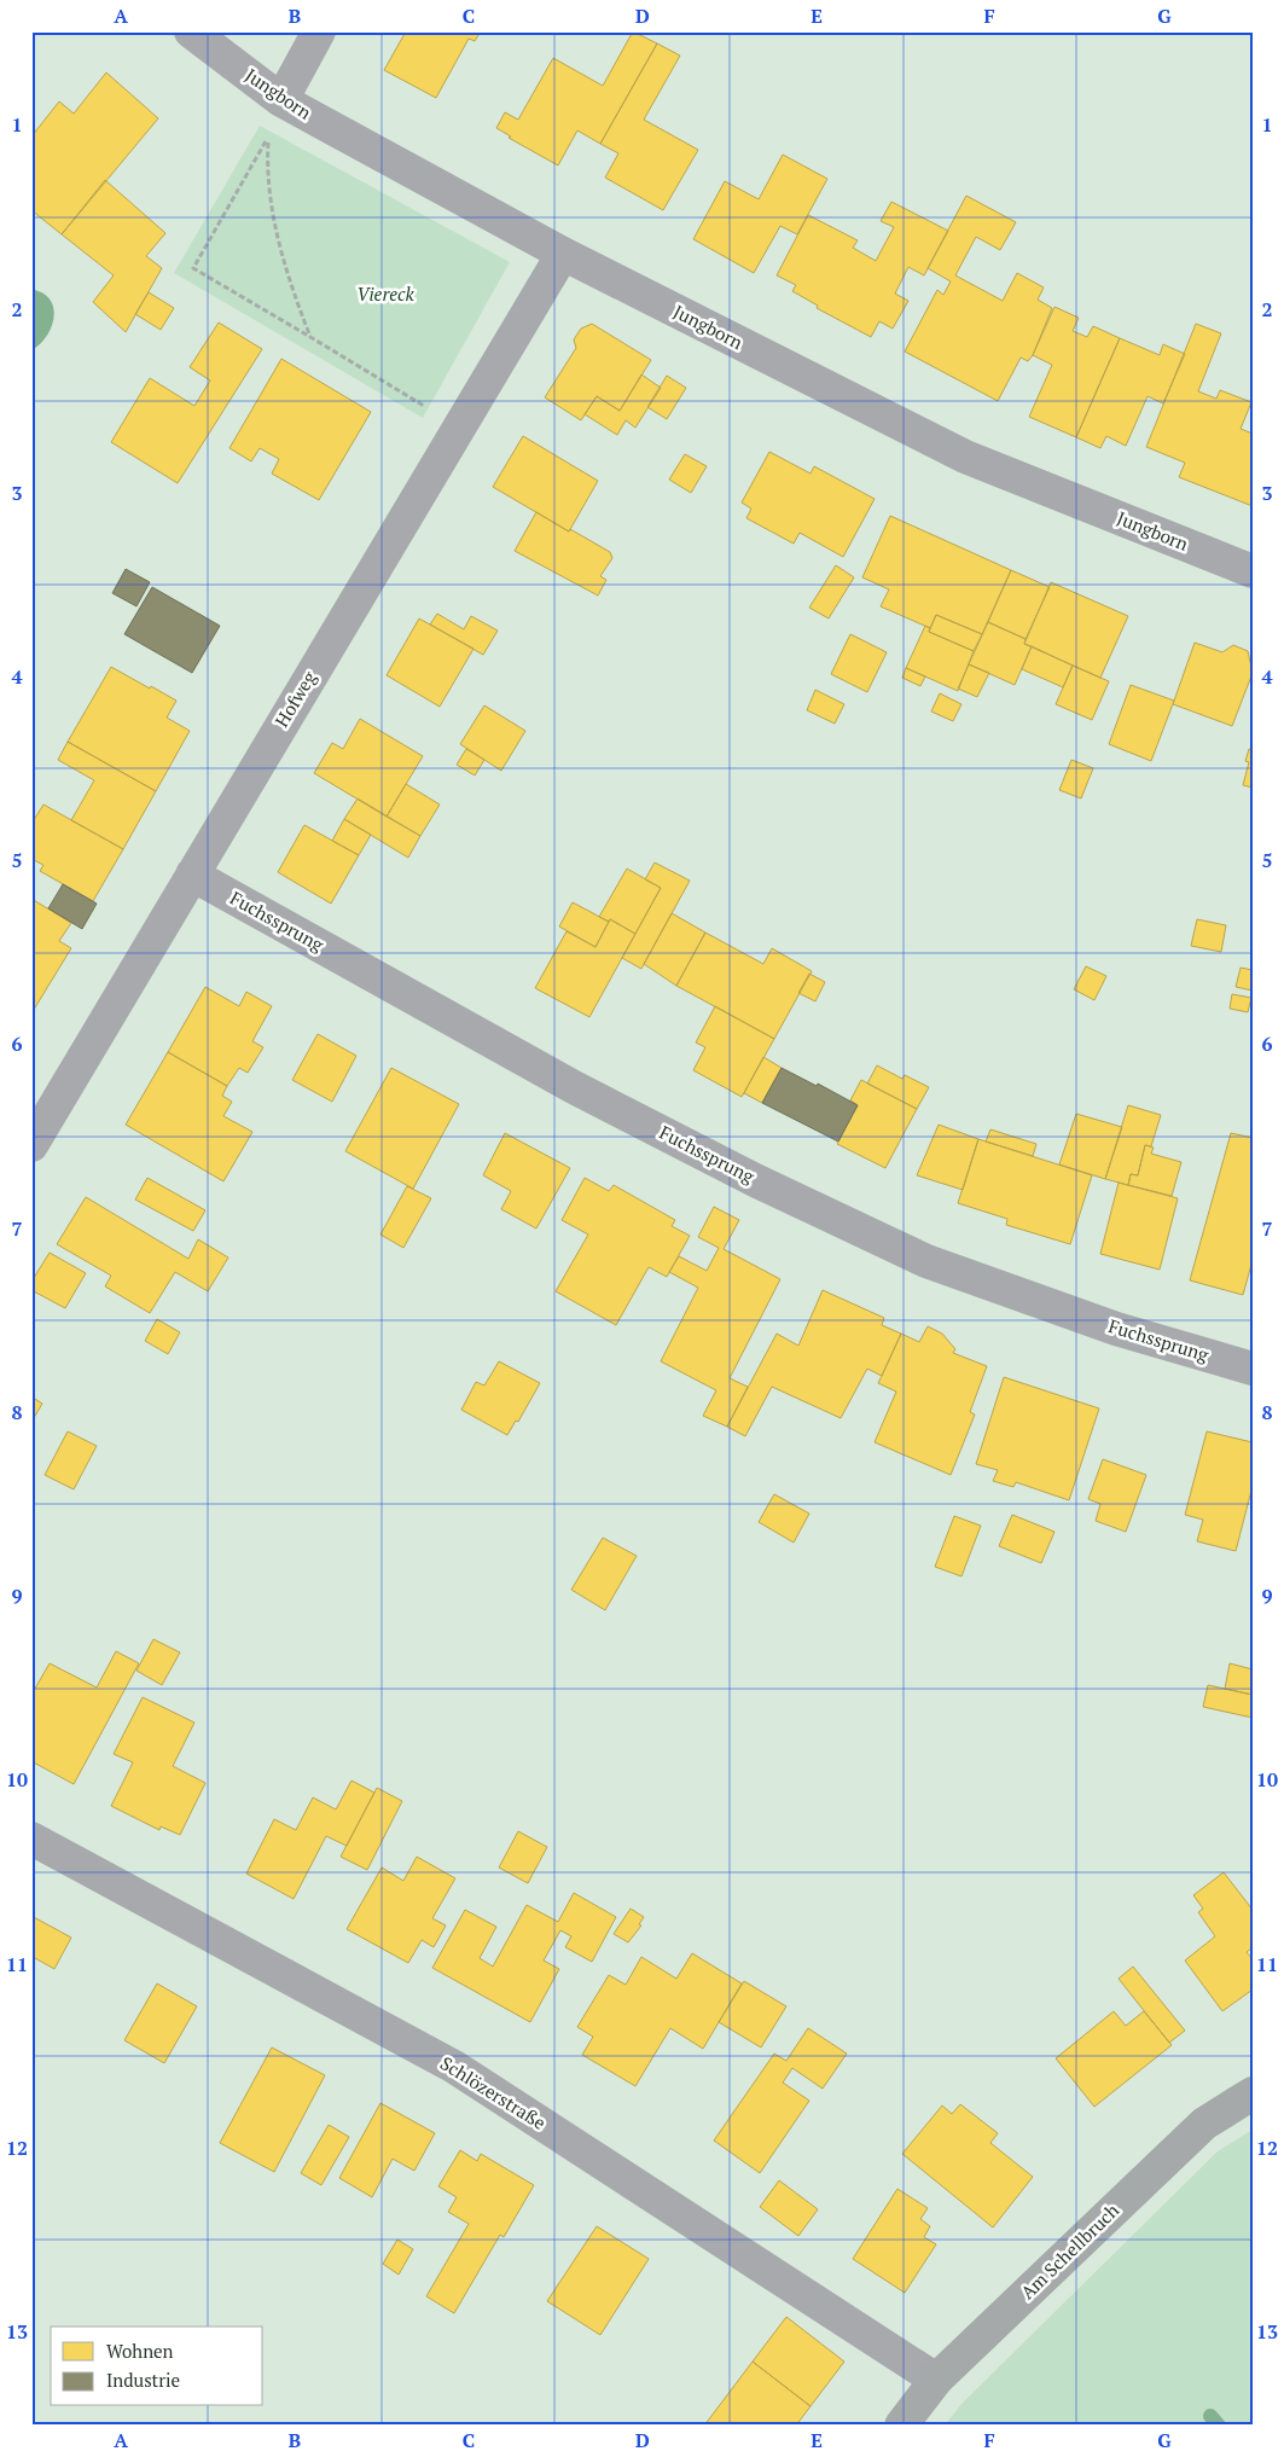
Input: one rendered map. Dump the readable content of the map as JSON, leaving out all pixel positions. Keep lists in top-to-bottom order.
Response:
{
  "streets": {
    "street": [
      "Jungborn",
      "Hofweg",
      "Fuchssprung",
      "Schlözerstraße",
      "Am Schellbruch"
    ]
  },
  "crossings": [
    ["Jungborn", "Hofweg"],
    ["Hofweg", "Fuchssprung"],
    ["Schlözerstraße", "Am Schellbruch"]
  ],
  "parks": ["Viereck"],
  "legend": ["Wohnen", "Industrie"],
  "grid": {
    "columns": [
      "A",
      "B",
      "C",
      "D",
      "E",
      "F",
      "G"
    ],
    "rows": [
      "1",
      "2",
      "3",
      "4",
      "5",
      "6",
      "7",
      "8",
      "9",
      "10",
      "11",
      "12",
      "13"
    ]
  }
}
